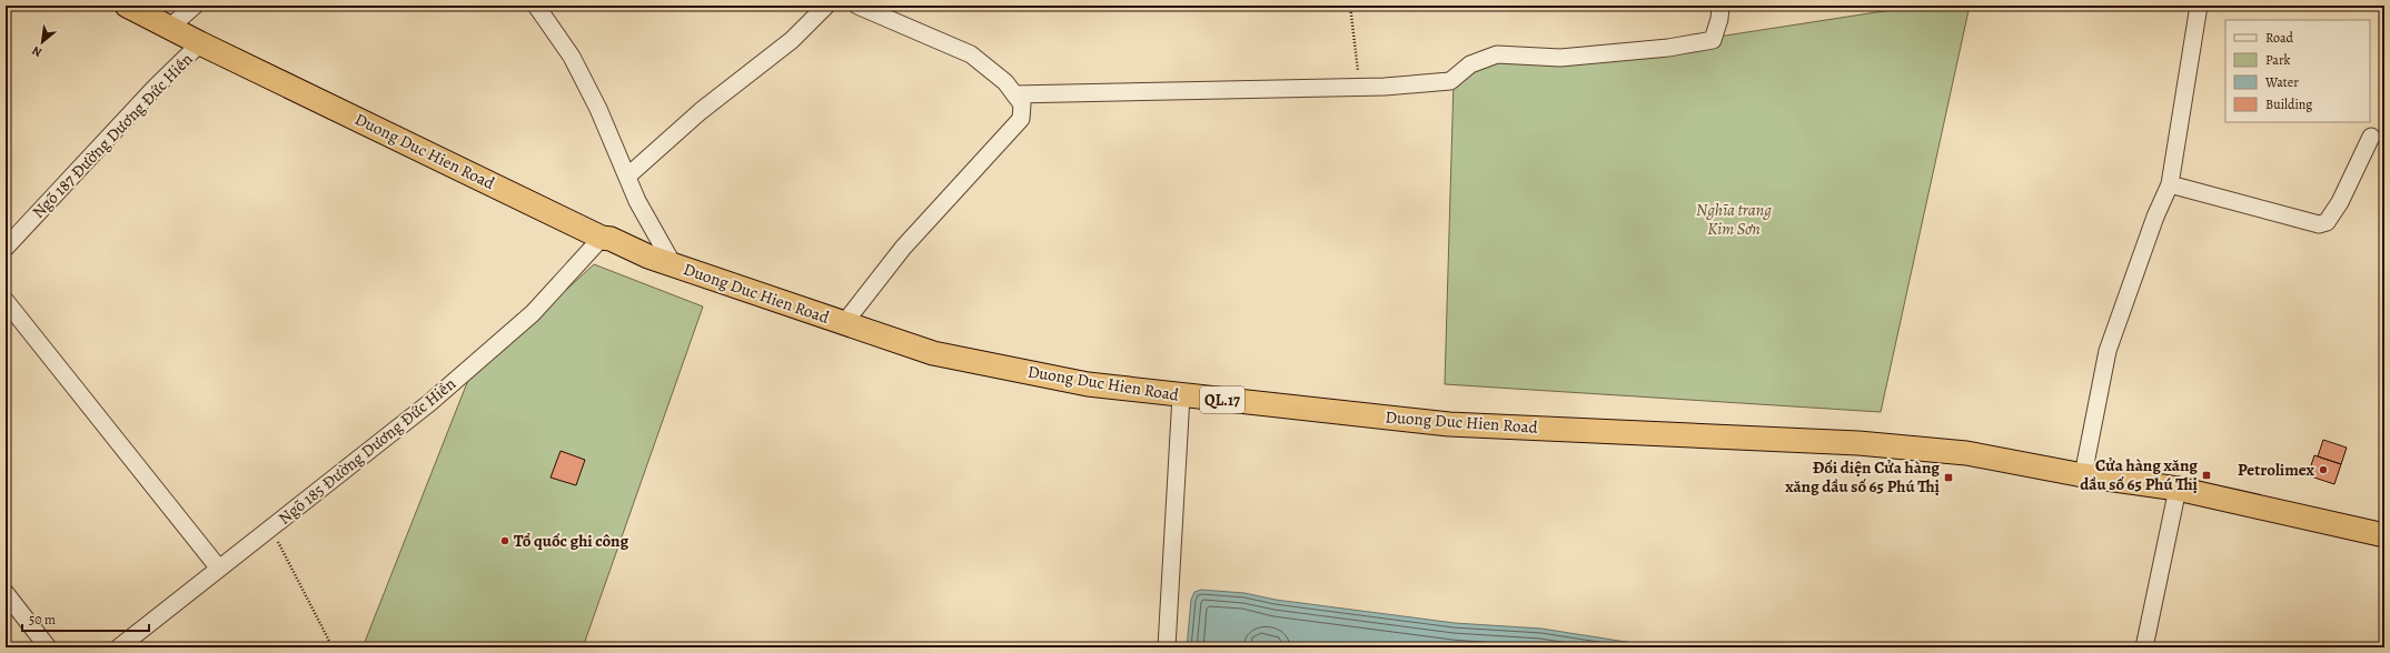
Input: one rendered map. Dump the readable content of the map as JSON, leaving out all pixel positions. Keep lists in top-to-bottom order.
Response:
{
  "streets": {
    "highway": ["Duong Duc Hien Road", "QL.17"],
    "street": ["Ngõ 187 Đường Dương Đức Hiền", "Ngõ 185 Đường Dương Đức Hiền"]
  },
  "crossings": [
    ["Ngõ 187 Đường Dương Đức Hiền", "Duong Duc Hien Road"],
    ["Duong Duc Hien Road", "Ngõ 185 Đường Dương Đức Hiền"]
  ],
  "parks": ["Nghĩa trang Kim Sơn"],
  "places": {
    "other": ["Petrolimex", "Tổ quốc ghi công"],
    "transit": ["Cửa hàng xăng dầu số 65 Phú Thị", "Đối diện Cửa hàng xăng dầu số 65 Phú Thị"]
  },
  "legend": [
    "Road",
    "Park",
    "Water",
    "Building"
  ],
  "scale_bar": "50 m",
  "north": "bottom left"
}
